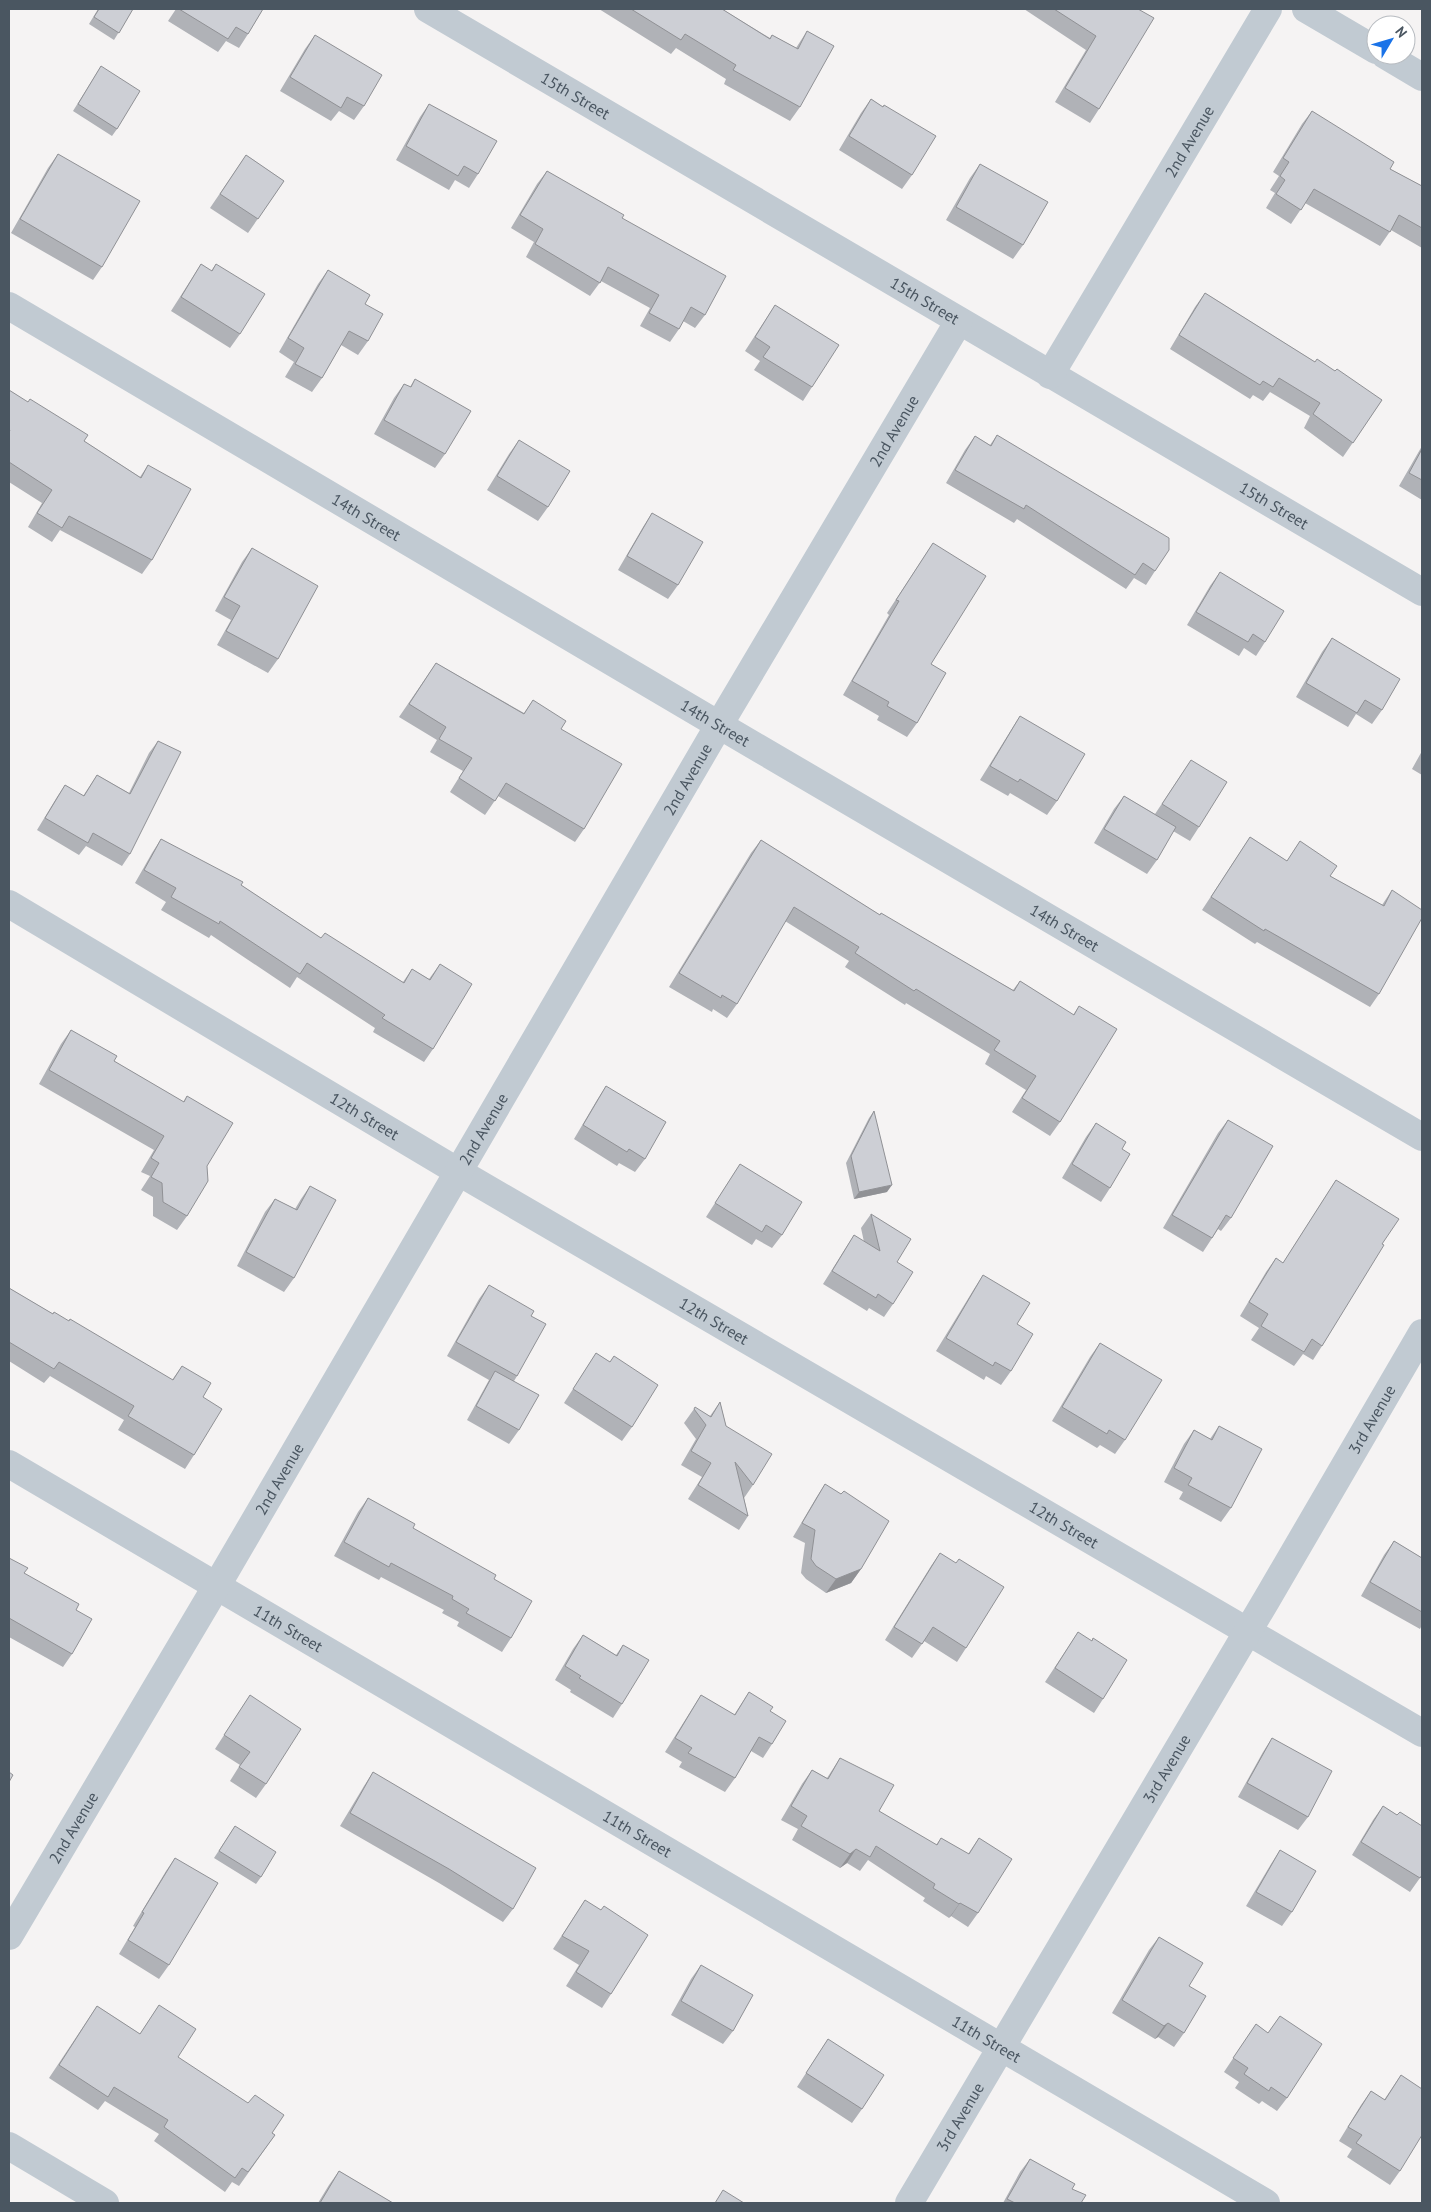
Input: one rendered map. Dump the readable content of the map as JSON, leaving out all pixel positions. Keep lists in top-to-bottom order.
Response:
{
  "streets": {
    "street": [
      "15th Street",
      "2nd Avenue",
      "14th Street",
      "12th Street",
      "3rd Avenue",
      "11th Street"
    ]
  },
  "crossings": [
    ["15th Street", "2nd Avenue"],
    ["2nd Avenue", "14th Street"],
    ["2nd Avenue", "12th Street"],
    ["2nd Avenue", "11th Street"],
    ["12th Street", "3rd Avenue"],
    ["3rd Avenue", "11th Street"]
  ],
  "north": "top right"
}
